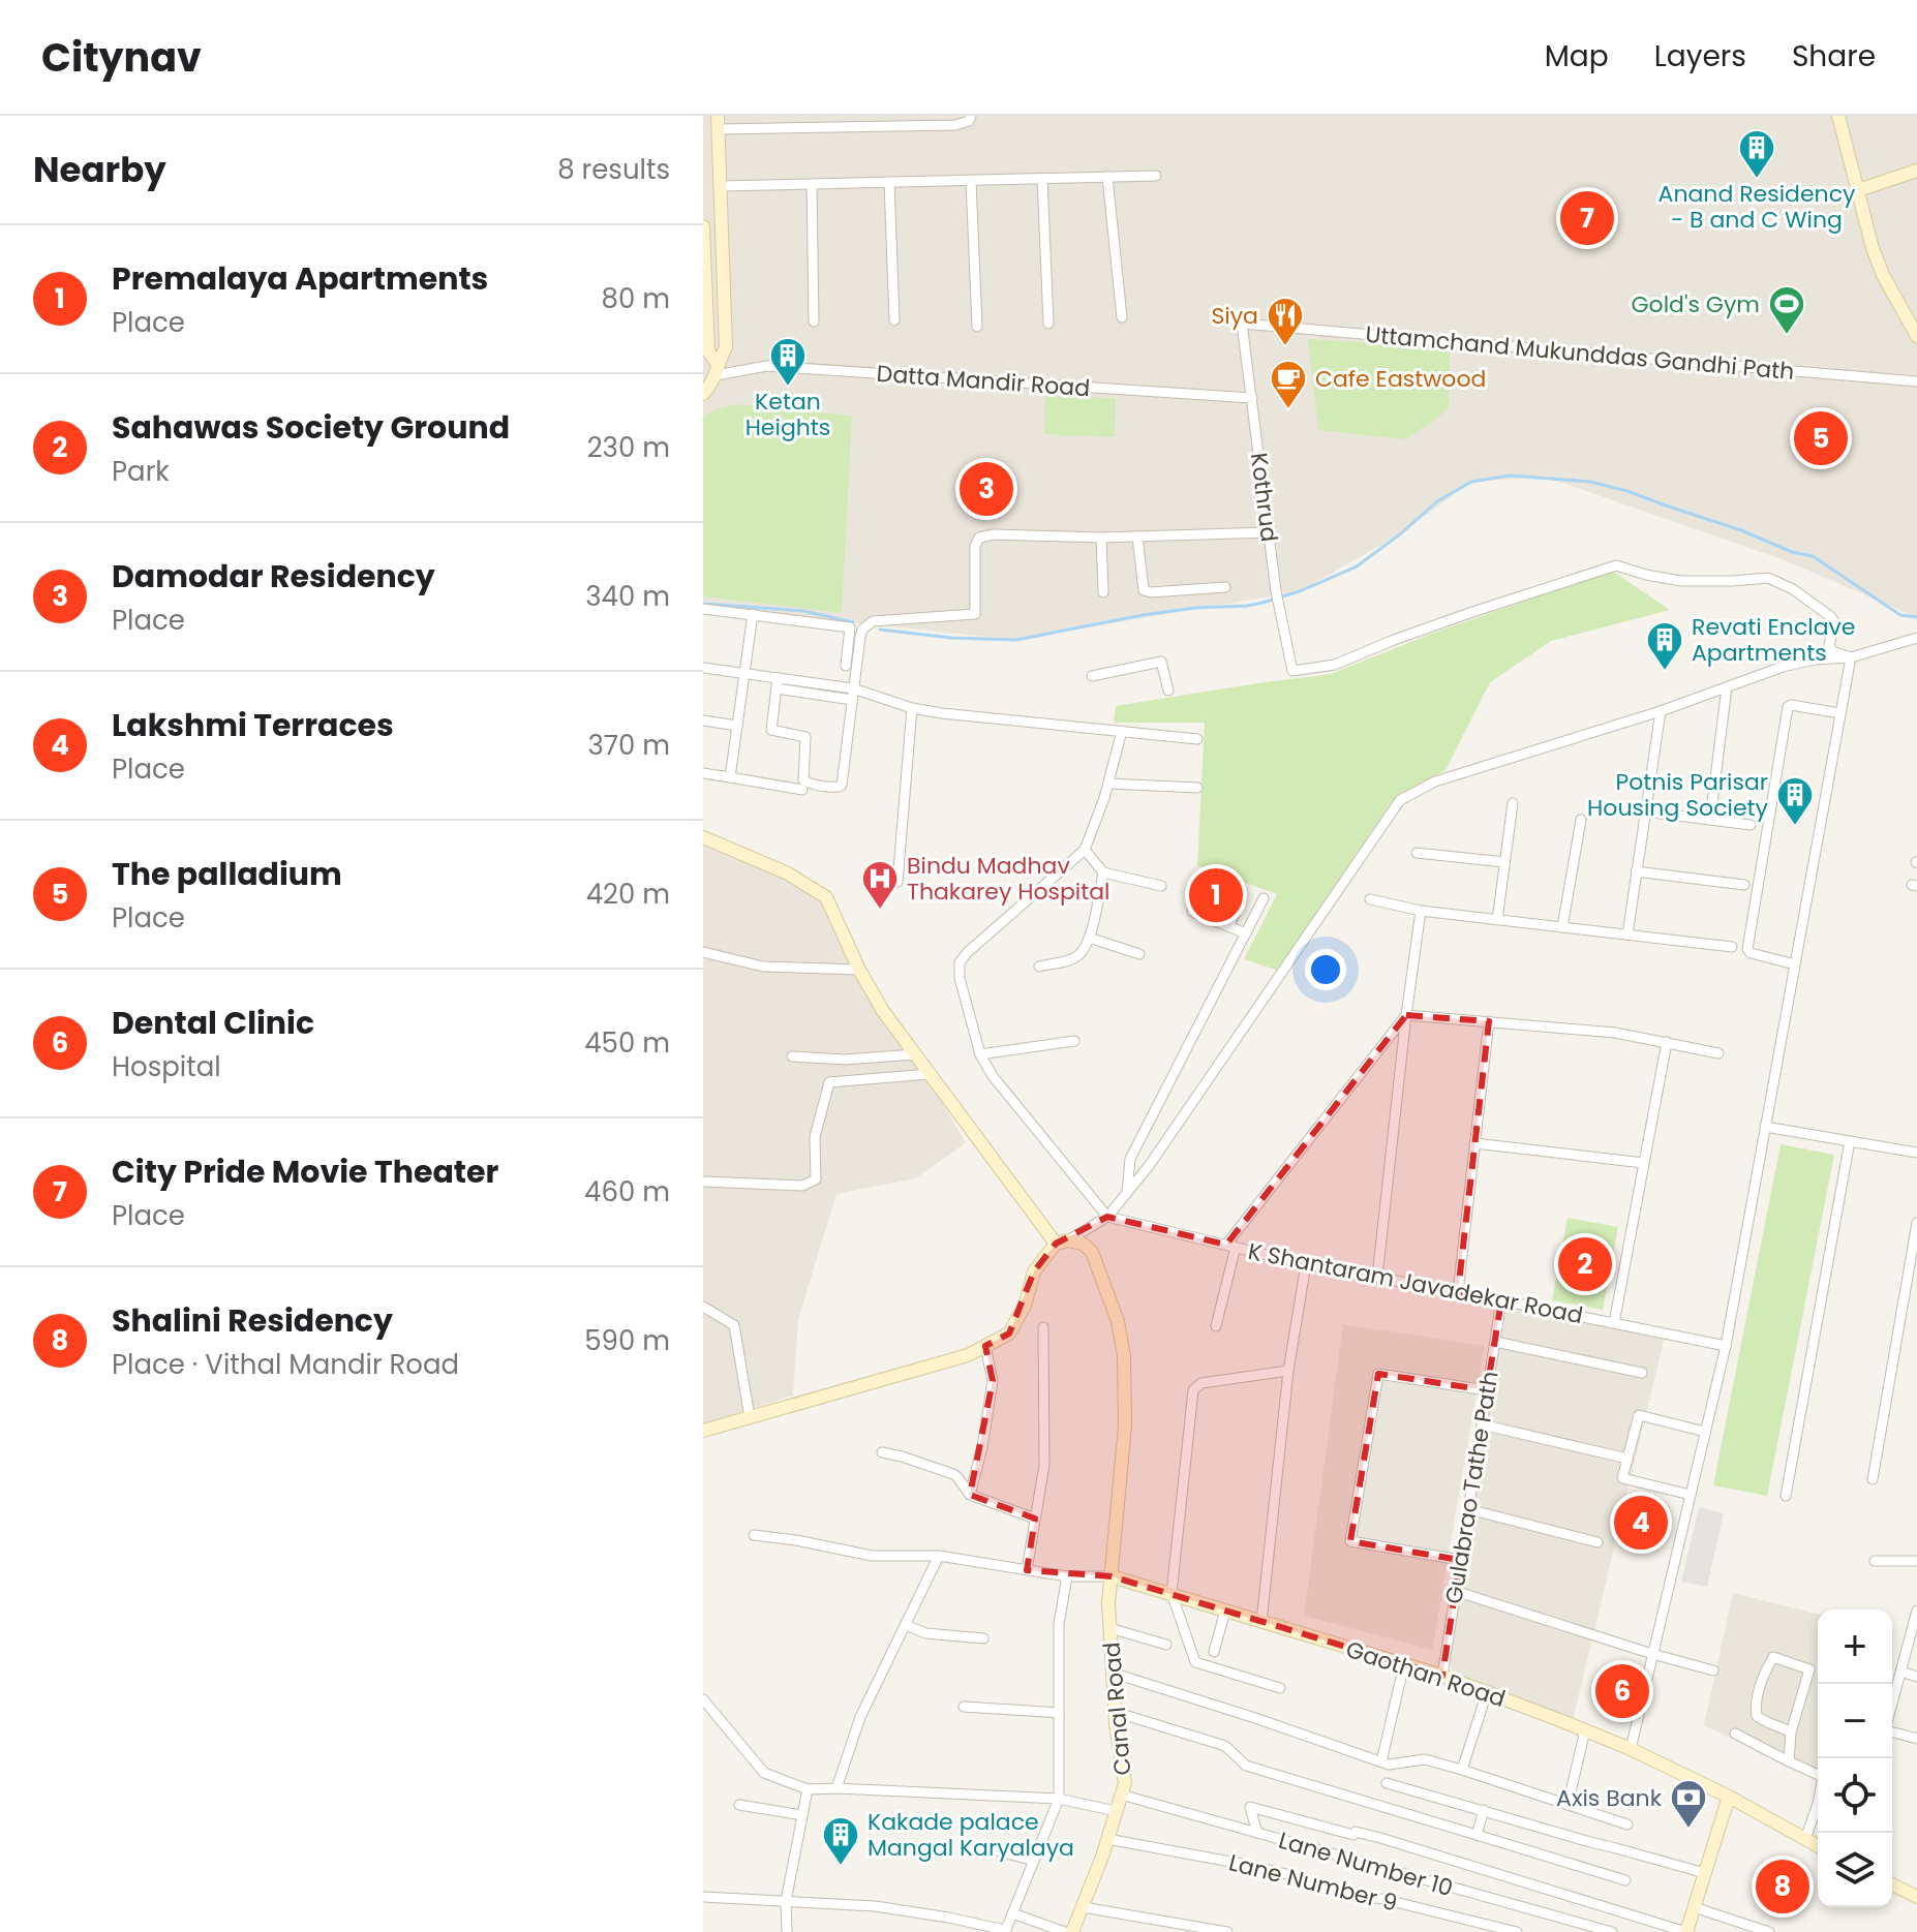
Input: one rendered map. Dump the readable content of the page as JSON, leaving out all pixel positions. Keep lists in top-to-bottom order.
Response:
{
  "streets": {
    "street": [
      "Uttamchand Mukunddas Gandhi Path",
      "Datta Mandir Road",
      "Kothrud",
      "K Shantaram Javadekar Road",
      "Gulabrao Tathe Path",
      "Gaothan Road",
      "Canal Road",
      "Lane Number 10",
      "Lane Number 9"
    ]
  },
  "crossings": [
    ["Uttamchand Mukunddas Gandhi Path", "Kothrud"],
    ["Datta Mandir Road", "Kothrud"],
    ["K Shantaram Javadekar Road", "Gulabrao Tathe Path"],
    ["Gulabrao Tathe Path", "Gaothan Road"],
    ["Gaothan Road", "Canal Road"],
    ["Canal Road", "Lane Number 10"],
    ["Canal Road", "Lane Number 9"]
  ],
  "places": {
    "building": [
      "Anand Residency - B and C Wing",
      "Ketan Heights",
      "Revati Enclave Apartments",
      "Potnis Parisar Housing Society",
      "Kakade palace Mangal Karyalaya"
    ],
    "sports": ["Gold's Gym"],
    "restaurant": ["Siya"],
    "cafe": ["Cafe Eastwood"],
    "hospital": ["Bindu Madhav Thakarey Hospital"],
    "bank": ["Axis Bank"]
  },
  "page": {
    "header": "Citynav",
    "nav": ["Map", "Layers", "Share"],
    "heading": ["Nearby", "8 results"],
    "pins": [
      "7",
      "5",
      "3",
      "1",
      "2",
      "4",
      "6",
      "8"
    ],
    "list": [
      {
        "mark": "1",
        "name": "Premalaya Apartments",
        "note": "Place",
        "value": "80 m"
      },
      {
        "mark": "2",
        "name": "Sahawas Society Ground",
        "note": "Park",
        "value": "230 m"
      },
      {
        "mark": "3",
        "name": "Damodar Residency",
        "note": "Place",
        "value": "340 m"
      },
      {
        "mark": "4",
        "name": "Lakshmi Terraces",
        "note": "Place",
        "value": "370 m"
      },
      {
        "mark": "5",
        "name": "The palladium",
        "note": "Place",
        "value": "420 m"
      },
      {
        "mark": "6",
        "name": "Dental Clinic",
        "note": "Hospital",
        "value": "450 m"
      },
      {
        "mark": "7",
        "name": "City Pride Movie Theater",
        "note": "Place",
        "value": "460 m"
      },
      {
        "mark": "8",
        "name": "Shalini Residency",
        "note": "Place · Vithal Mandir Road",
        "value": "590 m"
      }
    ],
    "map_buttons": ["+", "−"]
  }
}
